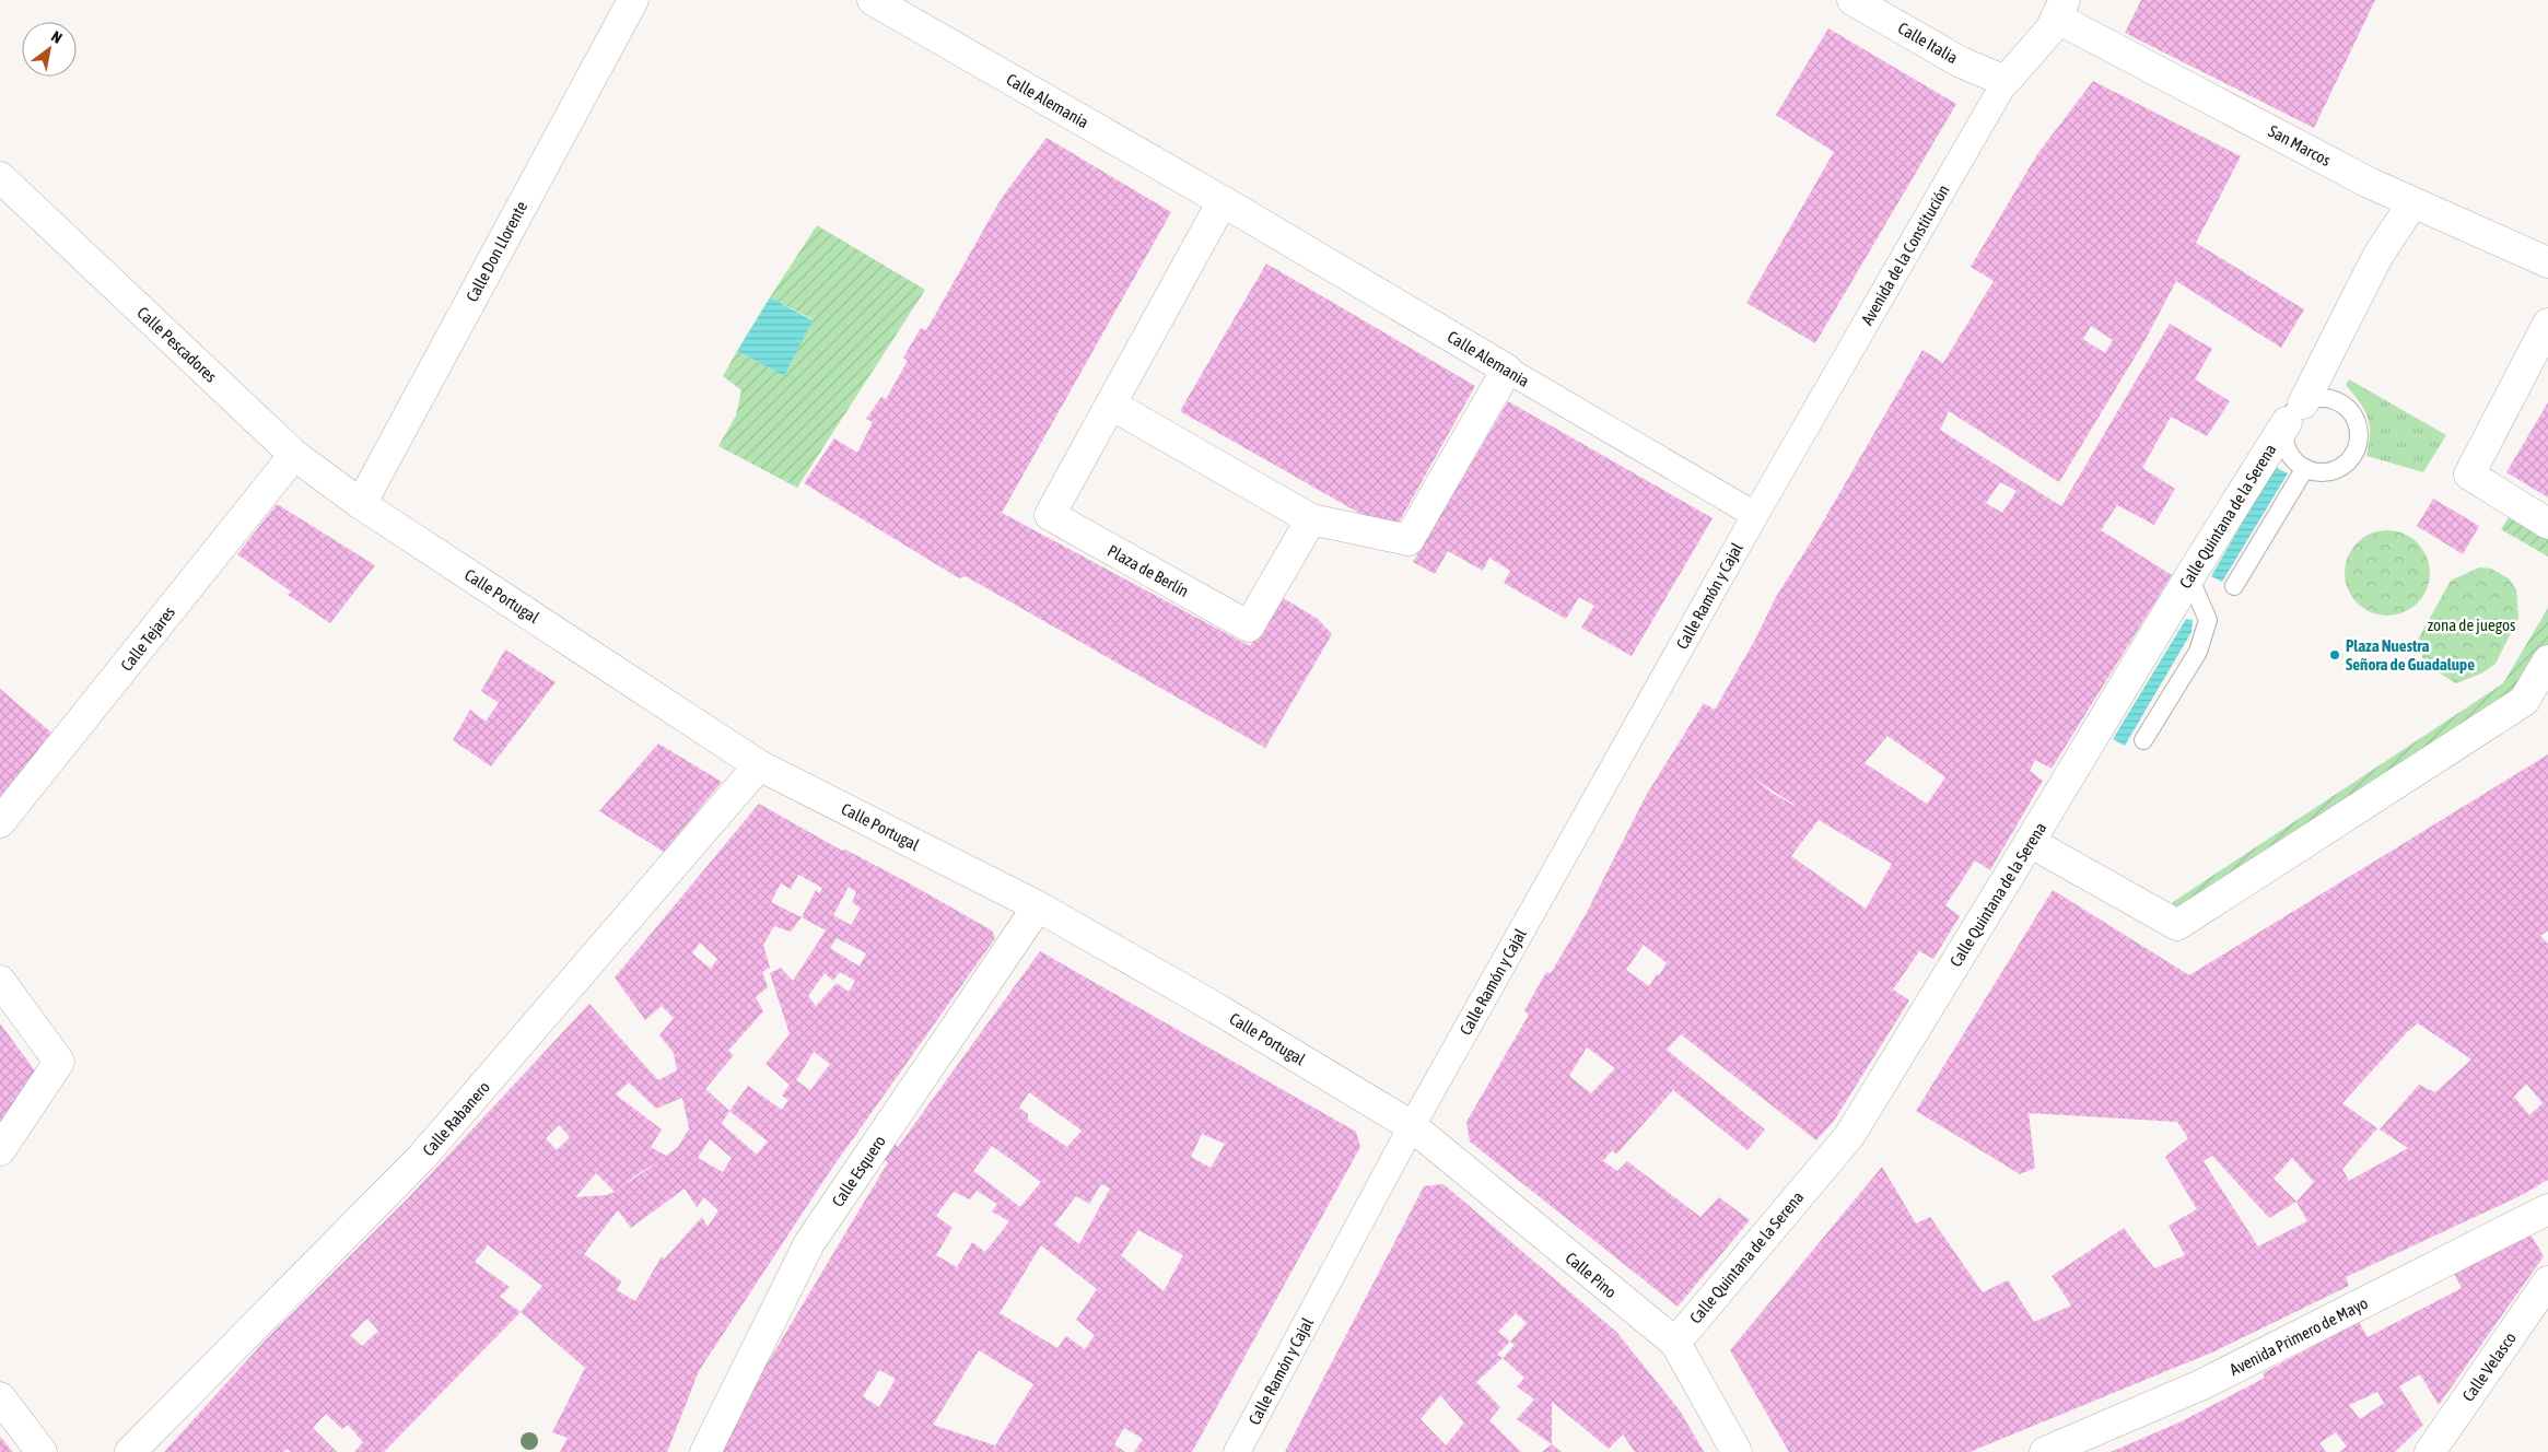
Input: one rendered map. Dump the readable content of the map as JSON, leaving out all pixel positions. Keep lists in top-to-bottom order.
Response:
{
  "streets": {
    "street": [
      "Calle Italia",
      "Calle Alemania",
      "San Marcos",
      "Calle Don Llorente",
      "Avenida de la Constitución",
      "Calle Pescadores",
      "Calle Quintana de la Serena",
      "Plaza de Berlín",
      "Calle Portugal",
      "Calle Ramón y Cajal",
      "Calle Tejares",
      "Calle Rabanero",
      "Calle Esquero",
      "Calle Pino",
      "Avenida Primero de Mayo",
      "Calle Velasco"
    ]
  },
  "crossings": [
    ["Calle Italia", "Avenida de la Constitución"],
    ["Calle Alemania", "Avenida de la Constitución"],
    ["Calle Alemania", "Calle Ramón y Cajal"],
    ["San Marcos", "Avenida de la Constitución"],
    ["San Marcos", "Calle Quintana de la Serena"],
    ["Calle Don Llorente", "Calle Pescadores"],
    ["Calle Don Llorente", "Calle Portugal"],
    ["Avenida de la Constitución", "Calle Ramón y Cajal"],
    ["Calle Pescadores", "Calle Portugal"],
    ["Calle Pescadores", "Calle Tejares"],
    ["Calle Quintana de la Serena", "Calle Pino"],
    ["Calle Portugal", "Calle Ramón y Cajal"],
    ["Calle Portugal", "Calle Rabanero"],
    ["Calle Portugal", "Calle Esquero"],
    ["Calle Portugal", "Calle Pino"],
    ["Calle Ramón y Cajal", "Calle Pino"]
  ],
  "parks": ["zona de juegos"],
  "places": ["Plaza Nuestra Señora de Guadalupe"],
  "north": "top right"
}
